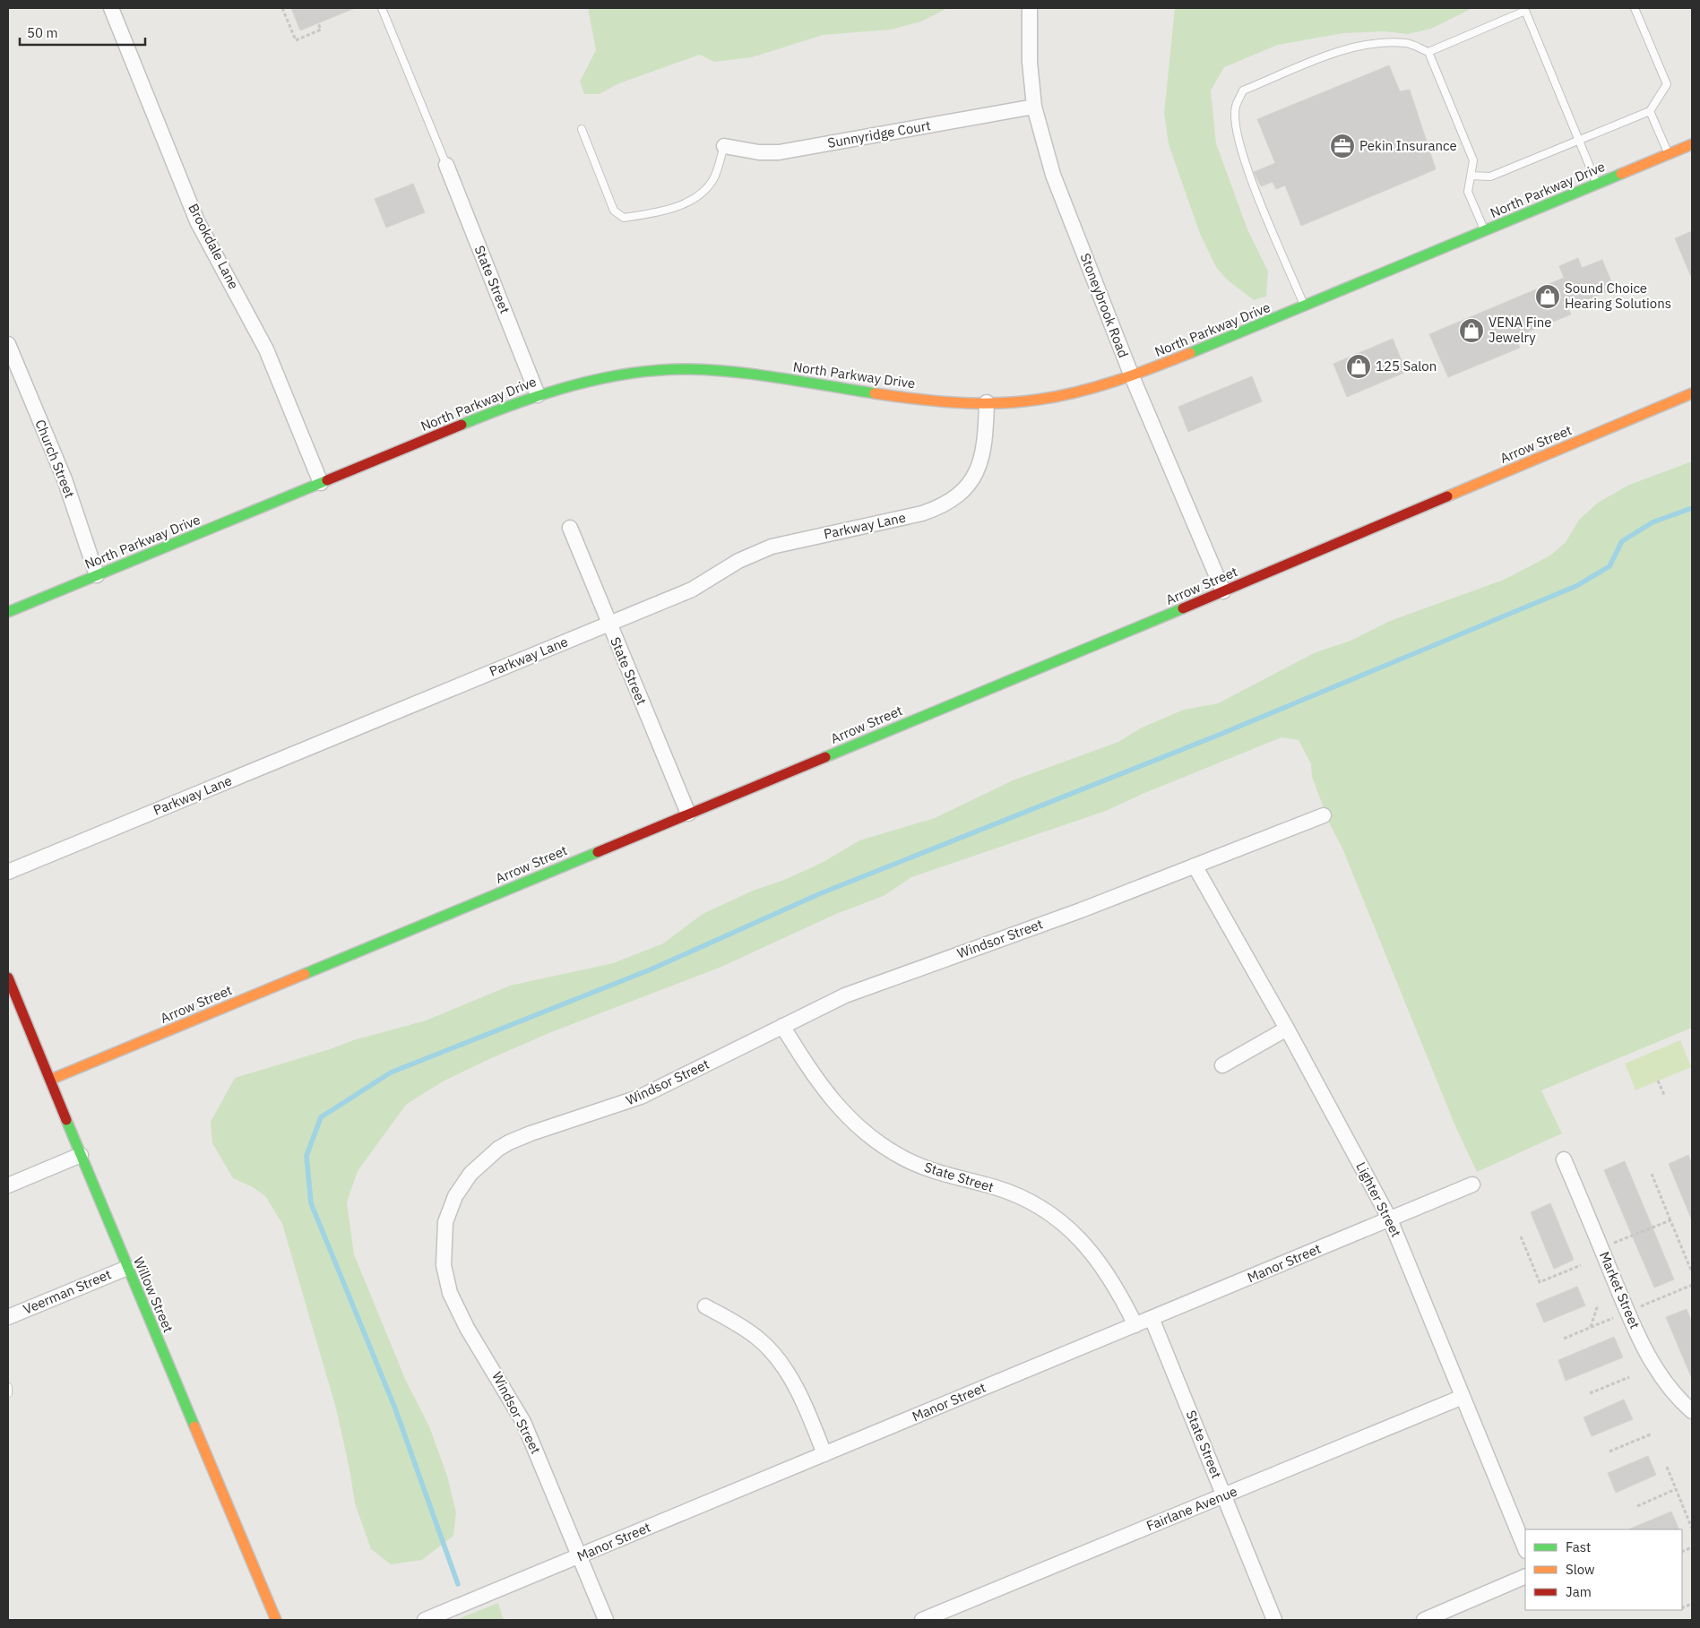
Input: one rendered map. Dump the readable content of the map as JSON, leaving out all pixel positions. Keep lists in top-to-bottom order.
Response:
{
  "streets": {
    "street": [
      "Sunnyridge Court",
      "North Parkway Drive",
      "Brookdale Lane",
      "State Street",
      "Stoneybrook Road",
      "Arrow Street",
      "Church Street",
      "Parkway Lane",
      "Windsor Street",
      "Lighter Street",
      "Manor Street",
      "Market Street",
      "Veerman Street",
      "Willow Street",
      "Fairlane Avenue"
    ]
  },
  "crossings": [
    ["Sunnyridge Court", "Stoneybrook Road"],
    ["North Parkway Drive", "Brookdale Lane"],
    ["North Parkway Drive", "State Street"],
    ["North Parkway Drive", "Stoneybrook Road"],
    ["North Parkway Drive", "Church Street"],
    ["North Parkway Drive", "Parkway Lane"],
    ["State Street", "Arrow Street"],
    ["State Street", "Parkway Lane"],
    ["State Street", "Windsor Street"],
    ["State Street", "Manor Street"],
    ["State Street", "Fairlane Avenue"],
    ["Stoneybrook Road", "Arrow Street"],
    ["Arrow Street", "Willow Street"],
    ["Windsor Street", "Lighter Street"],
    ["Windsor Street", "Manor Street"],
    ["Lighter Street", "Manor Street"],
    ["Lighter Street", "Fairlane Avenue"],
    ["Veerman Street", "Willow Street"]
  ],
  "places": {
    "office": ["Pekin Insurance"],
    "shop": ["Sound Choice Hearing Solutions", "VENA Fine Jewelry", "125 Salon"]
  },
  "legend": ["Fast", "Slow", "Jam"],
  "scale_bar": "50 m"
}
